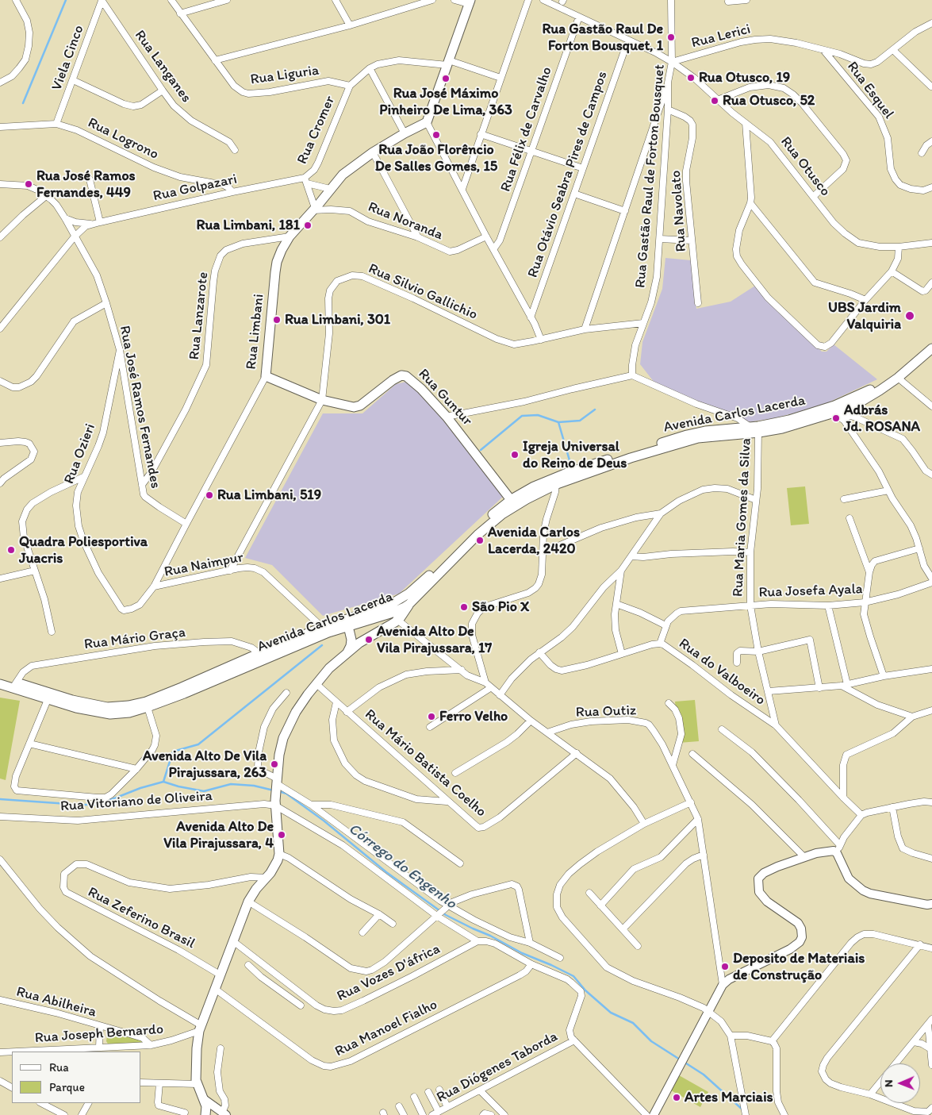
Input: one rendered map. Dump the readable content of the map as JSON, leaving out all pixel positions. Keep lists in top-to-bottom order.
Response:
{
  "streets": {
    "main road": ["Rua Limbani", "Rua Guntur", "Avenida Carlos Lacerda"],
    "street": [
      "Rua Lerici",
      "Viela Cinco",
      "Rua Langanes",
      "Rua Liguria",
      "Rua Esquel",
      "Rua Félix de Carvalho",
      "Rua Cromer",
      "Rua Logrono",
      "Rua Otusco",
      "Rua Otávio Seabra Pires de Campos",
      "Rua Gastão Raul de Forton Bousquet",
      "Rua Golpazari",
      "Rua Navolato",
      "Rua Noranda",
      "Rua Silvio Gallichio",
      "Rua Lanzarote",
      "Rua José Ramos Fernandes",
      "Rua Ozieri",
      "Rua Maria Gomes da Silva",
      "Rua Naimpur",
      "Rua Josefa Ayala",
      "Rua Mário Graça",
      "Rua do Valboeiro",
      "Rua Outiz",
      "Rua Mário Batista Coelho",
      "Rua Vitoriano de Oliveira",
      "Rua Zeferino Brasil",
      "Rua Vozes D'áfrica",
      "Rua Abilheira",
      "Rua Manoel Fialho",
      "Rua Joseph Bernardo",
      "Rua Diógenes Taborda"
    ]
  },
  "crossings": [
    ["Rua Lerici", "Rua Esquel"],
    ["Rua Lerici", "Rua Otusco"],
    ["Rua Lerici", "Rua Gastão Raul de Forton Bousquet"],
    ["Viela Cinco", "Rua Langanes"],
    ["Viela Cinco", "Rua Logrono"],
    ["Rua Liguria", "Rua Cromer"],
    ["Rua Félix de Carvalho", "Rua Otusco"],
    ["Rua Cromer", "Rua Golpazari"],
    ["Rua Cromer", "Rua Noranda"],
    ["Rua Cromer", "Rua Limbani"],
    ["Rua Logrono", "Rua Golpazari"],
    ["Rua Otusco", "Rua Otávio Seabra Pires de Campos"],
    ["Rua Otusco", "Rua Gastão Raul de Forton Bousquet"],
    ["Rua Gastão Raul de Forton Bousquet", "Rua Navolato"],
    ["Rua Gastão Raul de Forton Bousquet", "Rua Silvio Gallichio"],
    ["Rua Golpazari", "Rua José Ramos Fernandes"],
    ["Rua Noranda", "Rua Limbani"],
    ["Rua Silvio Gallichio", "Rua Guntur"],
    ["Rua Silvio Gallichio", "Rua Naimpur"],
    ["Rua Lanzarote", "Rua Limbani"],
    ["Rua Lanzarote", "Rua José Ramos Fernandes"],
    ["Rua Limbani", "Rua Guntur"],
    ["Rua Limbani", "Rua José Ramos Fernandes"],
    ["Rua Limbani", "Rua Ozieri"],
    ["Rua Limbani", "Rua Naimpur"],
    ["Rua Guntur", "Avenida Carlos Lacerda"],
    ["Rua José Ramos Fernandes", "Rua Ozieri"],
    ["Avenida Carlos Lacerda", "Rua Maria Gomes da Silva"],
    ["Avenida Carlos Lacerda", "Rua Naimpur"],
    ["Avenida Carlos Lacerda", "Rua Mário Graça"],
    ["Rua Ozieri", "Rua Naimpur"],
    ["Rua Maria Gomes da Silva", "Rua Josefa Ayala"],
    ["Rua Maria Gomes da Silva", "Rua do Valboeiro"],
    ["Rua Josefa Ayala", "Rua do Valboeiro"],
    ["Rua Abilheira", "Rua Joseph Bernardo"]
  ],
  "water": ["Córrego do Engenho"],
  "places": [
    "Rua Gastão Raul De Forton Bousquet, 1",
    "Rua Otusco, 19",
    "Rua José Máximo Pinheiro De Lima, 363",
    "Rua Otusco, 52",
    "Rua João Florêncio De Salles Gomes, 15",
    "Rua José Ramos Fernandes, 449",
    "Rua Limbani, 181",
    "UBS Jardim Valquiria",
    "Rua Limbani, 301",
    "Adbrás Jd. ROSANA",
    "Igreja Universal do Reino de Deus",
    "Rua Limbani, 519",
    "Avenida Carlos Lacerda, 2420",
    "Quadra Poliesportiva Juacris",
    "São Pio X",
    "Avenida Alto De Vila Pirajussara, 17",
    "Ferro Velho",
    "Avenida Alto De Vila Pirajussara, 263",
    "Avenida Alto De Vila Pirajussara, 4",
    "Deposito de Materiais de Construção",
    "Artes Marciais"
  ],
  "legend": ["Rua", "Parque"],
  "north": "left"
}
